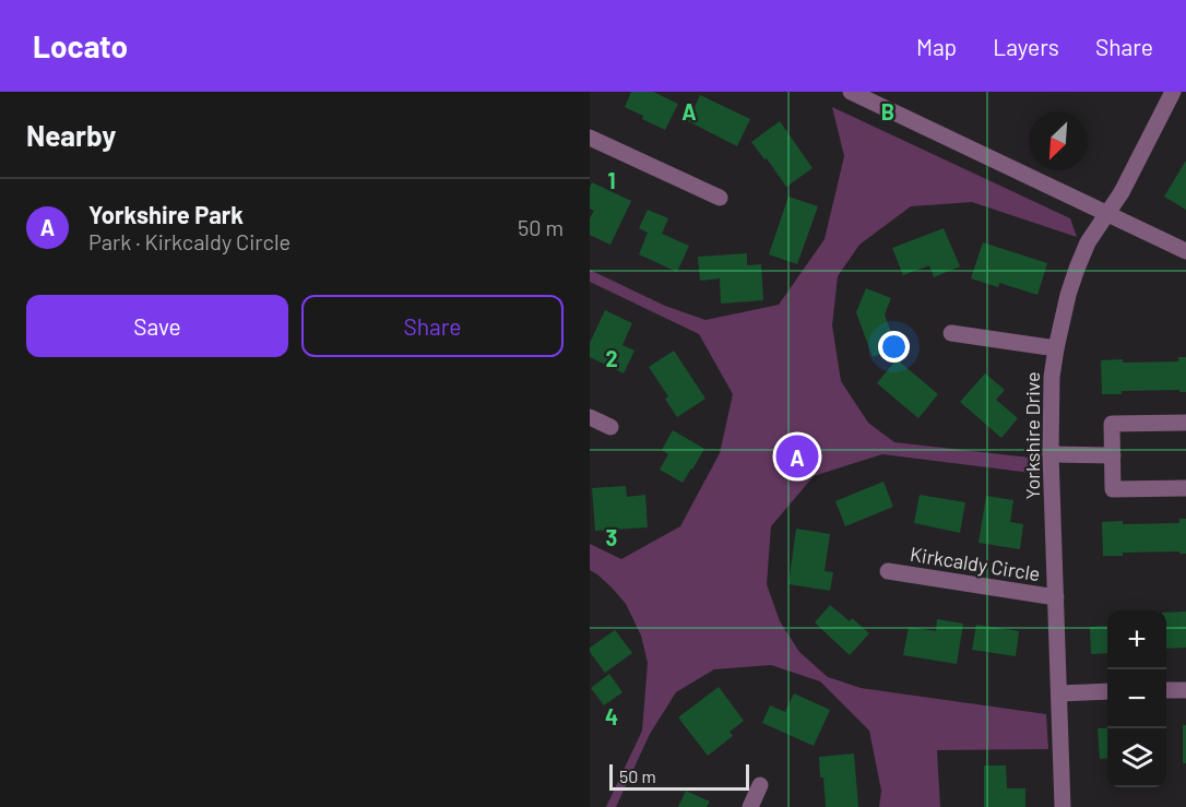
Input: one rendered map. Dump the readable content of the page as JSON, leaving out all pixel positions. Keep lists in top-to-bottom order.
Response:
{
  "streets": {
    "street": ["Yorkshire Drive", "Kirkcaldy Circle"]
  },
  "crossings": [
    ["Yorkshire Drive", "Kirkcaldy Circle"]
  ],
  "scale_bar": "50 m",
  "north": "bottom left",
  "page": {
    "header": "Locato",
    "nav": ["Map", "Layers", "Share"],
    "heading": "Nearby",
    "list": [
      {
        "mark": "A",
        "name": "Yorkshire Park",
        "note": "Park · Kirkcaldy Circle",
        "value": "50 m"
      }
    ],
    "buttons": ["Save", "Share"],
    "pins": "A",
    "map_buttons": ["+", "−"],
    "scale": "50 m"
  },
  "grid": {
    "columns": ["A", "B"],
    "rows": [
      "1",
      "2",
      "3",
      "4"
    ]
  }
}
